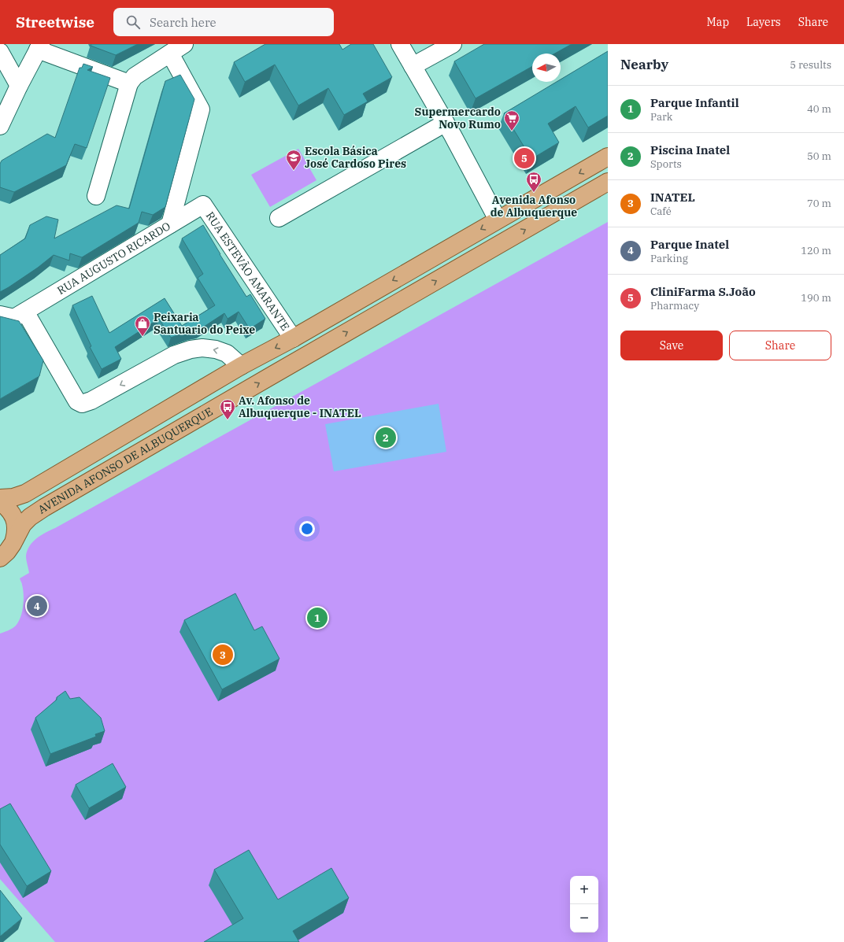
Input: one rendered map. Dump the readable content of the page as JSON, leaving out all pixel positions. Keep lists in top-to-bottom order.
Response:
{
  "streets": {
    "main road": ["AVENIDA AFONSO DE ALBUQUERQUE"],
    "street": ["RUA AUGUSTO RICARDO", "RUA ESTEVÃO AMARANTE"]
  },
  "crossings": [
    ["RUA AUGUSTO RICARDO", "RUA ESTEVÃO AMARANTE"],
    ["RUA ESTEVÃO AMARANTE", "AVENIDA AFONSO DE ALBUQUERQUE"]
  ],
  "places": {
    "supermarket": ["Supermercardo Novo Rumo"],
    "school or university": ["Escola Básica José Cardoso Pires"],
    "bus stop": ["Avenida Afonso de Albuquerque", "Av. Afonso de Albuquerque - INATEL"],
    "shop": ["Peixaria Santuario do Peixe"]
  },
  "north": "left",
  "page": {
    "header": "Streetwise",
    "search": "Search here",
    "nav": ["Map", "Layers", "Share"],
    "heading": ["Nearby", "5 results"],
    "list": [
      {
        "mark": "1",
        "name": "Parque Infantil",
        "note": "Park",
        "value": "40 m"
      },
      {
        "mark": "2",
        "name": "Piscina Inatel",
        "note": "Sports",
        "value": "50 m"
      },
      {
        "mark": "3",
        "name": "INATEL",
        "note": "Café",
        "value": "70 m"
      },
      {
        "mark": "4",
        "name": "Parque Inatel",
        "note": "Parking",
        "value": "120 m"
      },
      {
        "mark": "5",
        "name": "CliniFarma S.João",
        "note": "Pharmacy",
        "value": "190 m"
      }
    ],
    "pins": [
      "5",
      "2",
      "4",
      "1",
      "3"
    ],
    "buttons": ["Save", "Share"],
    "map_buttons": ["+", "−"]
  }
}
